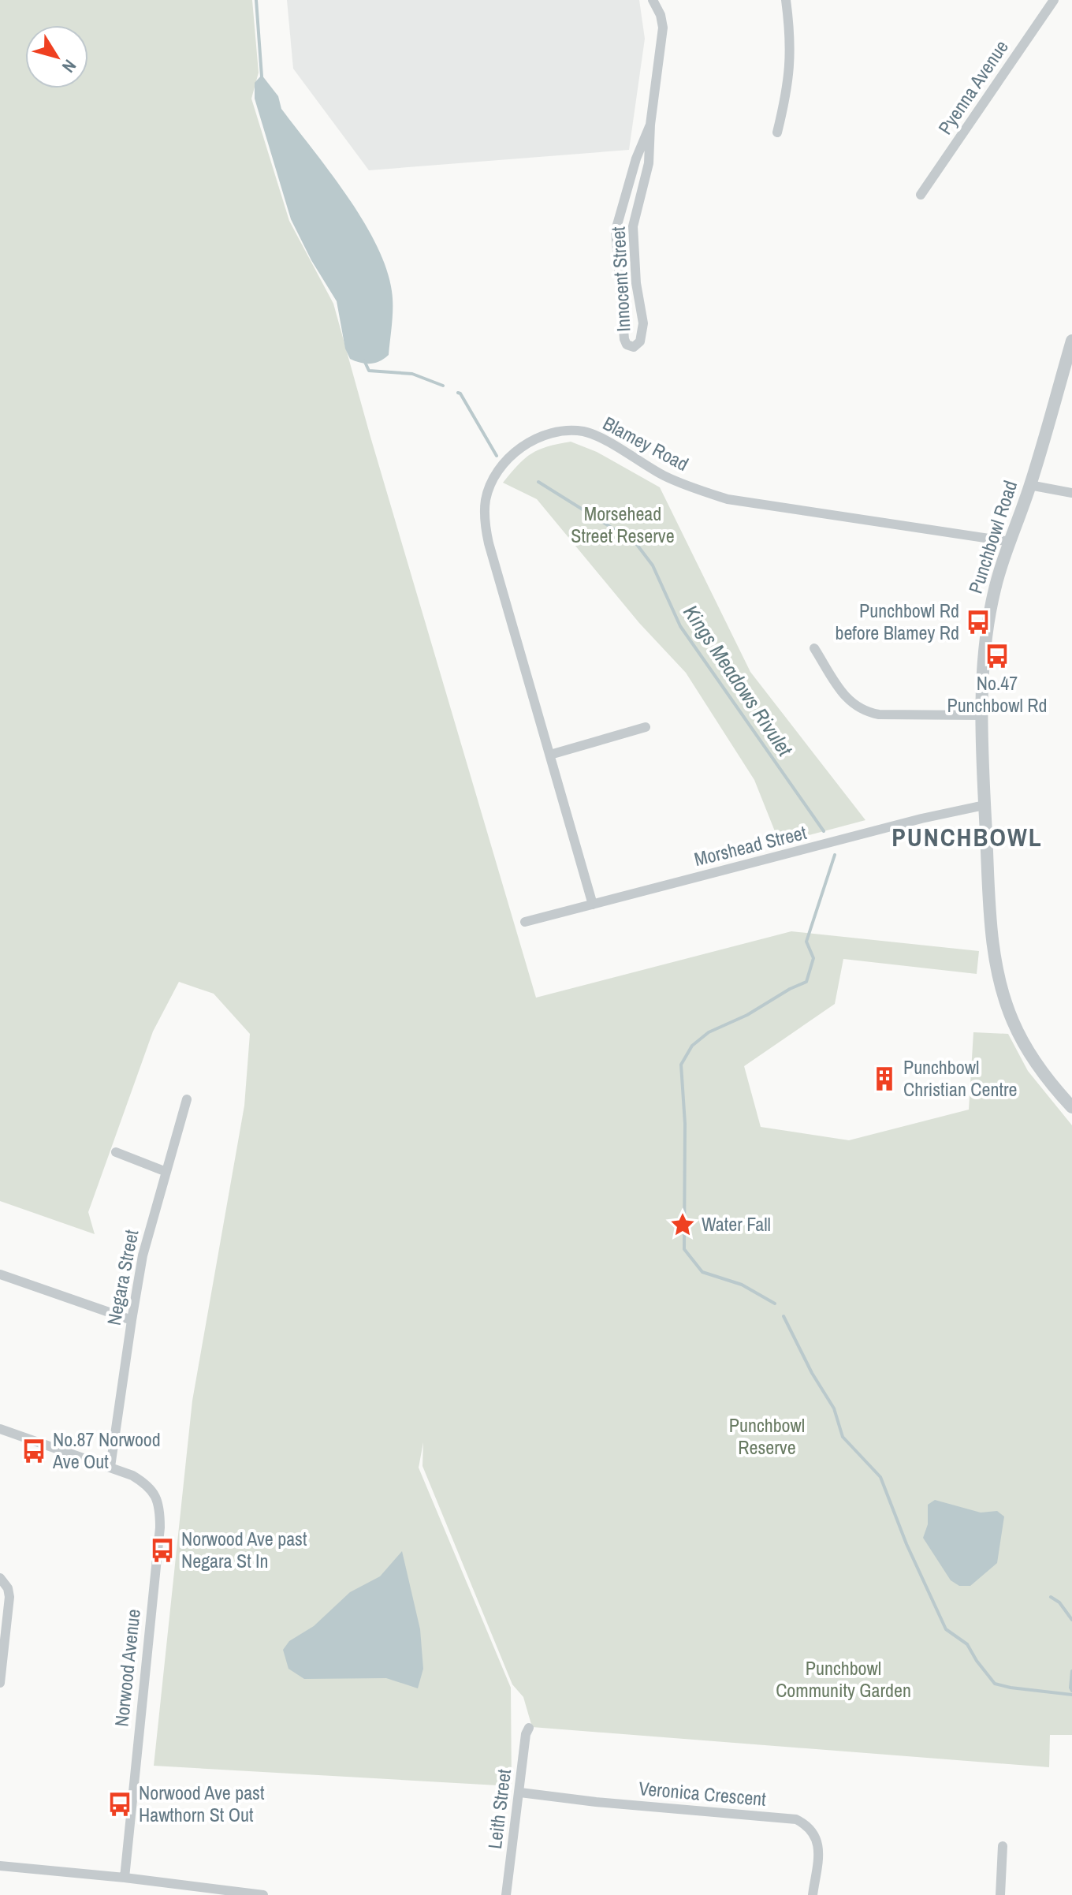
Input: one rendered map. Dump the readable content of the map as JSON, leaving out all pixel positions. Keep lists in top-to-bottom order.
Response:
{
  "streets": {
    "street": [
      "Pyenna Avenue",
      "Innocent Street",
      "Blamey Road",
      "Punchbowl Road",
      "Morshead Street",
      "Negara Street",
      "Norwood Avenue",
      "Veronica Crescent",
      "Leith Street"
    ]
  },
  "crossings": [
    ["Blamey Road", "Punchbowl Road"],
    ["Blamey Road", "Morshead Street"],
    ["Punchbowl Road", "Morshead Street"],
    ["Negara Street", "Norwood Avenue"],
    ["Veronica Crescent", "Leith Street"]
  ],
  "districts": ["PUNCHBOWL"],
  "water": ["Kings Meadows Rivulet"],
  "parks": ["Morsehead Street Reserve", "Punchbowl Reserve", "Punchbowl Community Garden"],
  "places": {
    "bus stop": [
      "Punchbowl Rd before Blamey Rd",
      "No.47 Punchbowl Rd",
      "No.87 Norwood Ave Out",
      "Norwood Ave past Negara St In",
      "Norwood Ave past Hawthorn St Out"
    ],
    "building": ["Punchbowl Christian Centre"],
    "place": ["Water Fall"]
  },
  "north": "bottom right"
}
